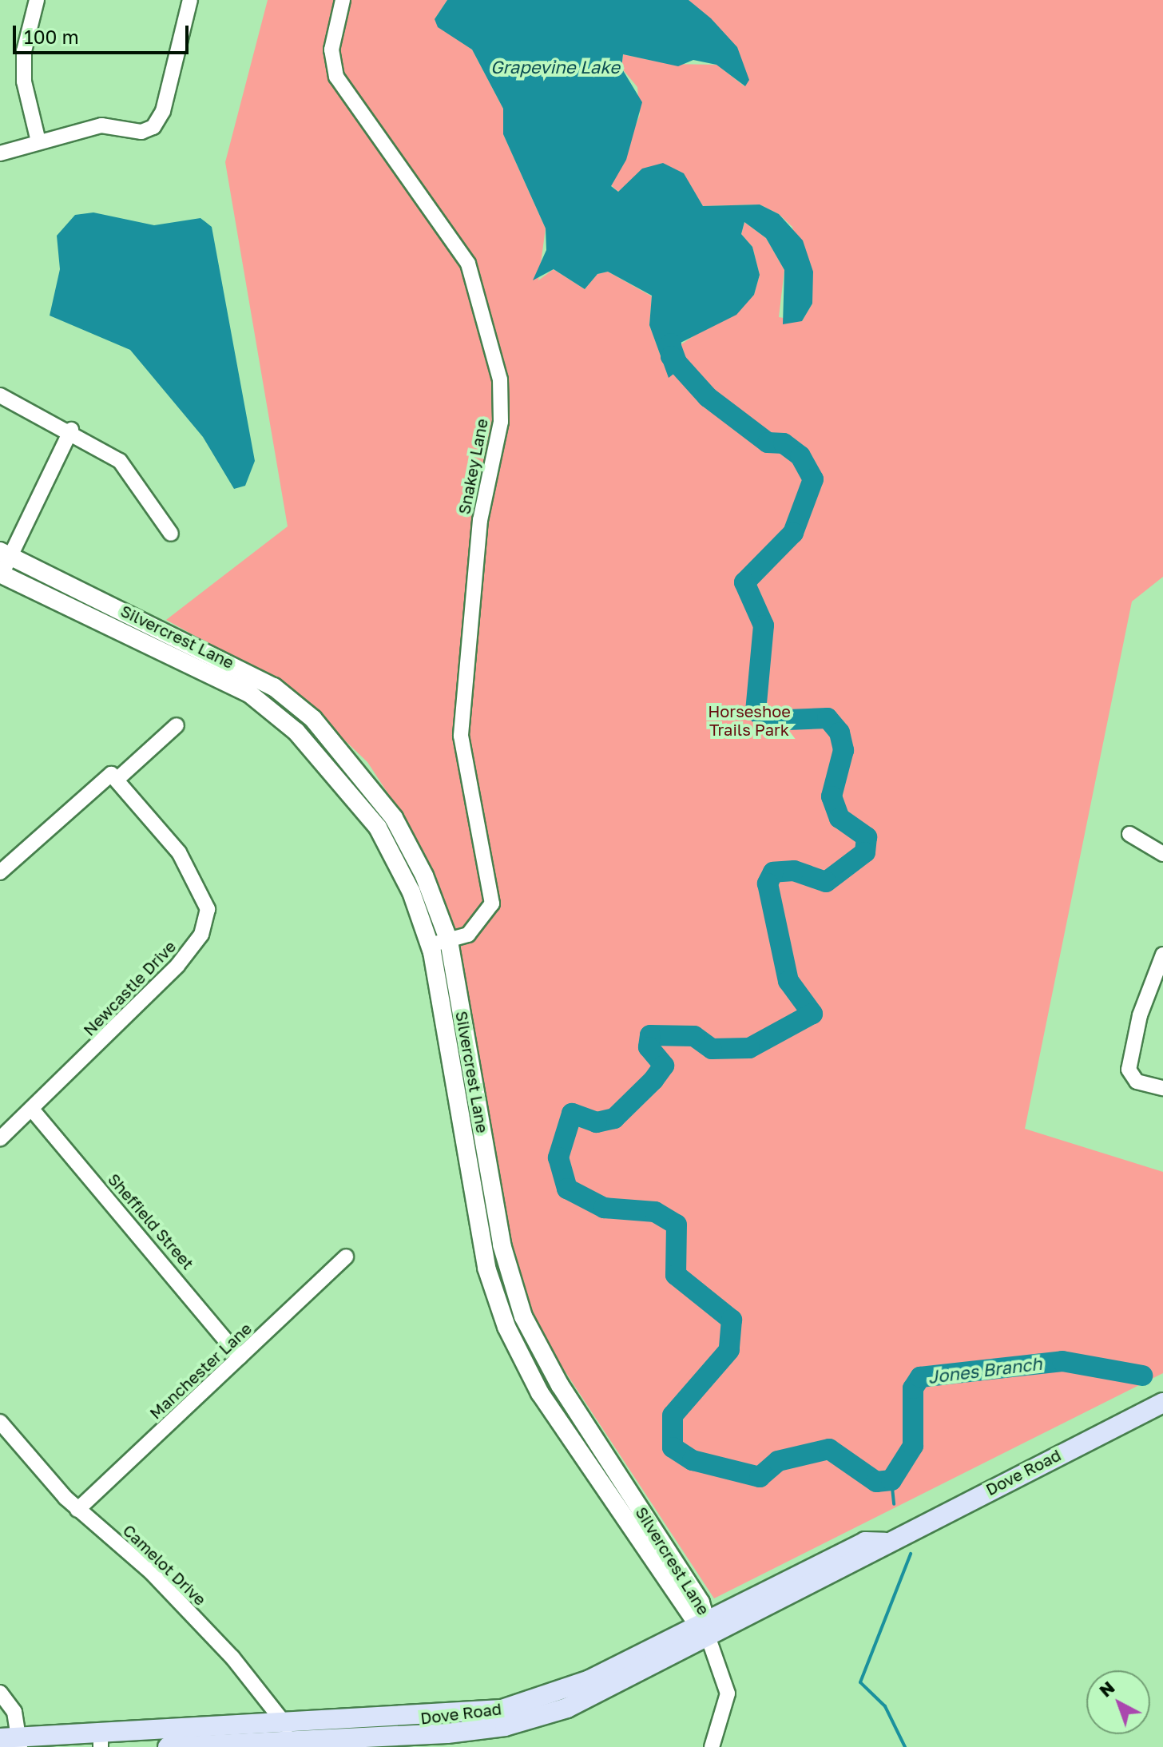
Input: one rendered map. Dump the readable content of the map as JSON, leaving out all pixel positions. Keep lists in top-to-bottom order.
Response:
{
  "streets": {
    "main road": ["Dove Road"],
    "street": [
      "Snakey Lane",
      "Silvercrest Lane",
      "Newcastle Drive",
      "Sheffield Street",
      "Manchester Lane",
      "Camelot Drive"
    ]
  },
  "crossings": [
    ["Snakey Lane", "Silvercrest Lane"],
    ["Silvercrest Lane", "Dove Road"],
    ["Newcastle Drive", "Sheffield Street"],
    ["Sheffield Street", "Manchester Lane"],
    ["Manchester Lane", "Camelot Drive"],
    ["Dove Road", "Camelot Drive"]
  ],
  "water": ["Grapevine Lake", "Jones Branch"],
  "parks": ["Horseshoe Trails Park"],
  "scale_bar": "100 m",
  "north": "top left"
}
